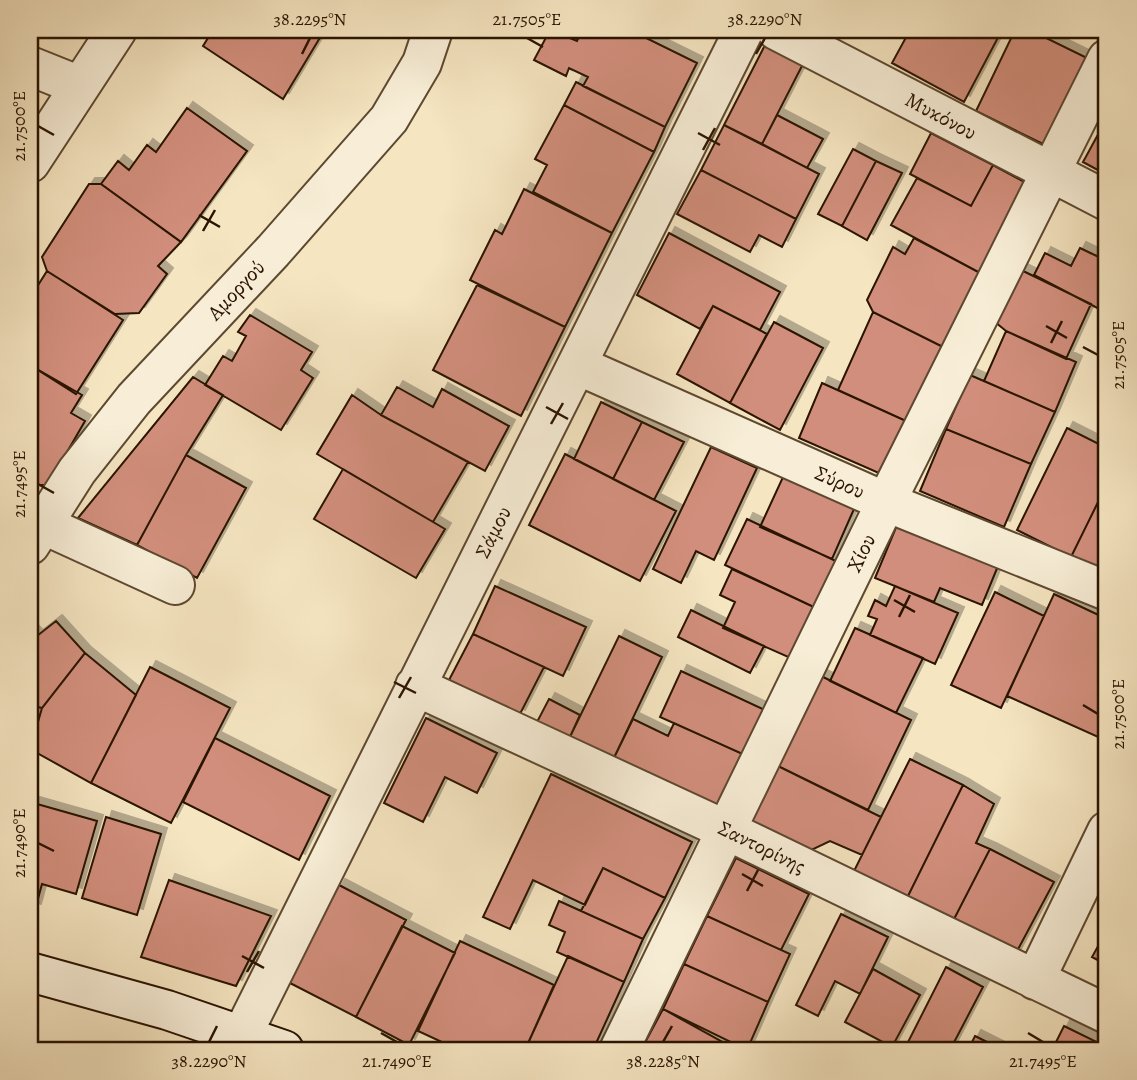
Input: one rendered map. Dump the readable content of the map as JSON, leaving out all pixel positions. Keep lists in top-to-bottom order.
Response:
{
  "streets": {
    "street": [
      "Μυκόνου",
      "Αμοργού",
      "Σύρου",
      "Σάμου",
      "Χίου",
      "Σαντορίνης"
    ]
  },
  "crossings": [
    ["Μυκόνου", "Χίου"],
    ["Σύρου", "Σάμου"],
    ["Σύρου", "Χίου"],
    ["Σάμου", "Σαντορίνης"],
    ["Χίου", "Σαντορίνης"]
  ],
  "coordinates": [
    "38.2295°N",
    "21.7505°E",
    "38.2290°N",
    "21.7500°E",
    "21.7495°E",
    "21.7490°E",
    "38.2285°N"
  ]
}
